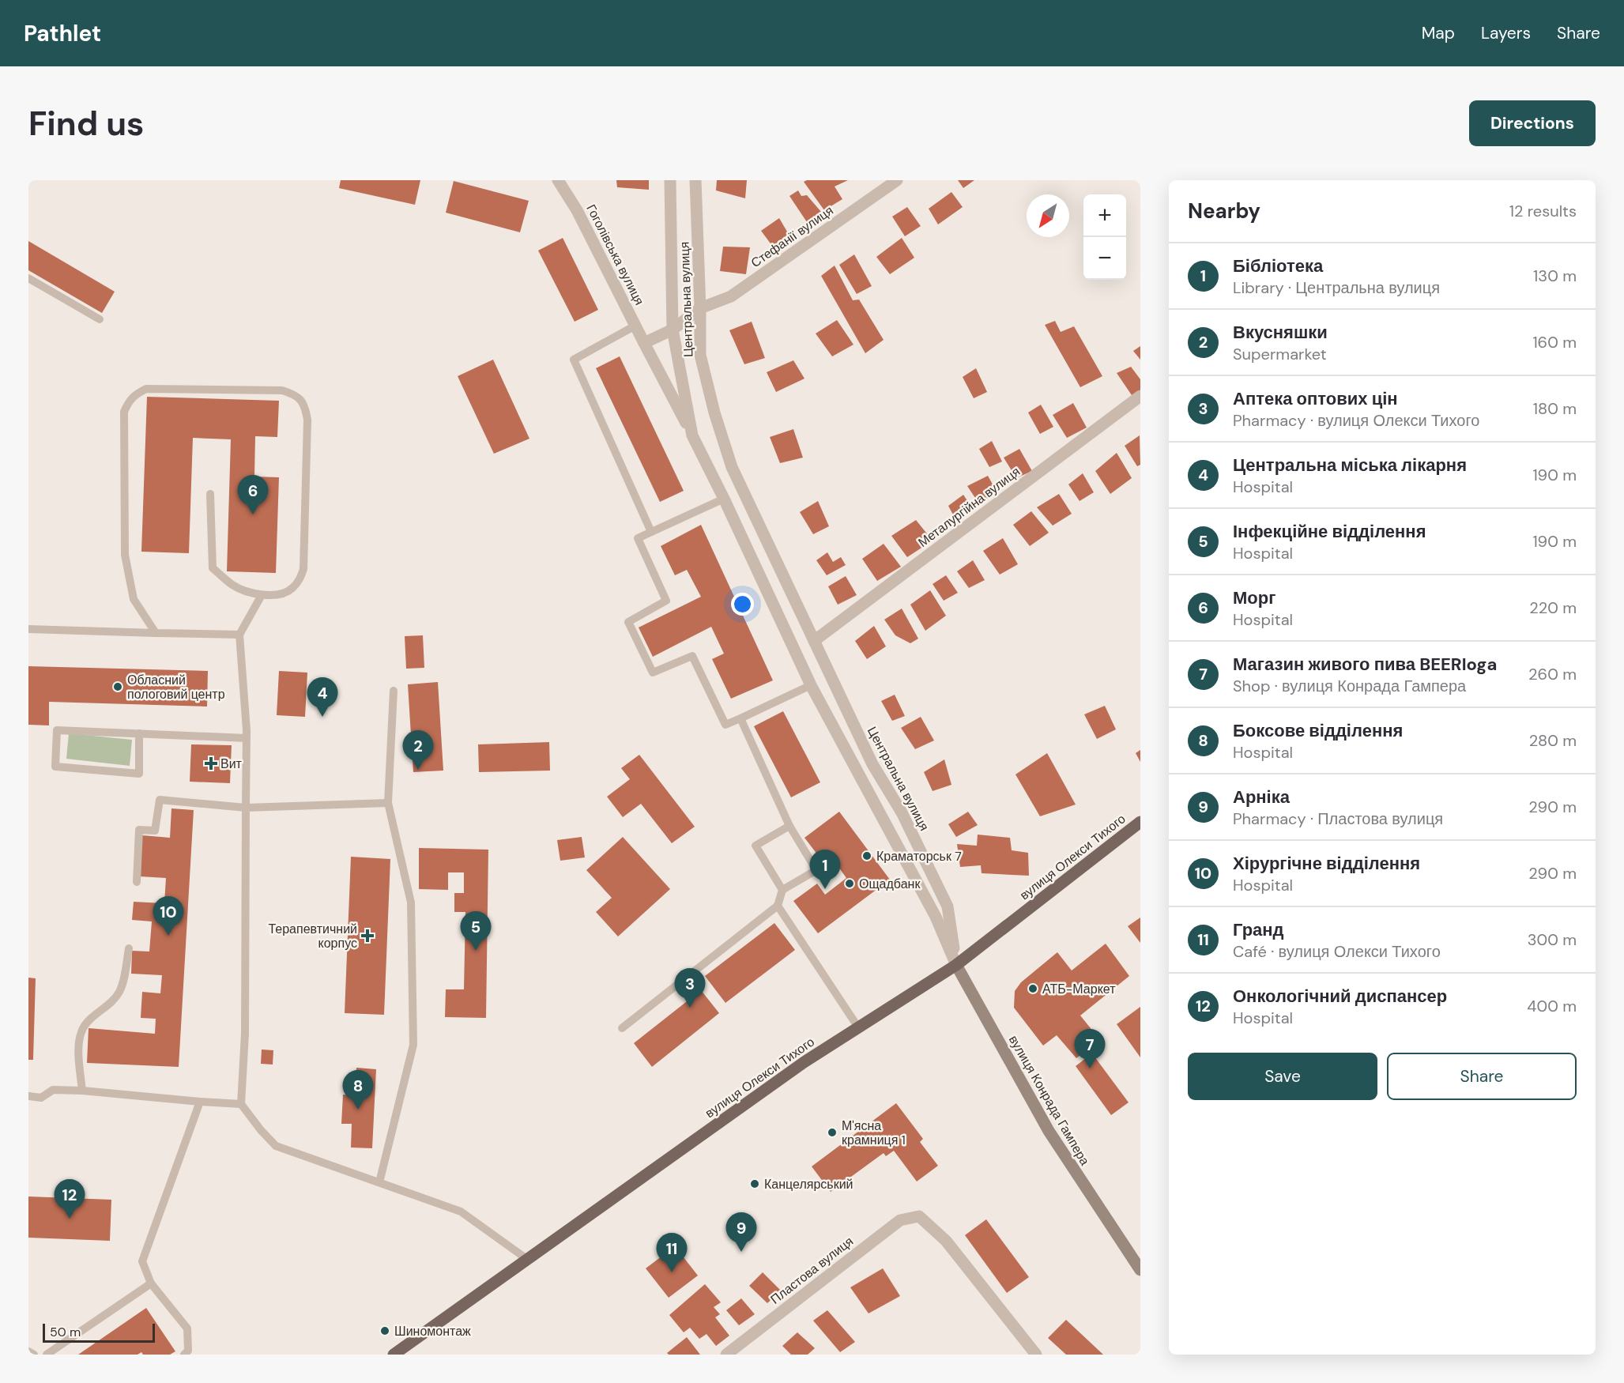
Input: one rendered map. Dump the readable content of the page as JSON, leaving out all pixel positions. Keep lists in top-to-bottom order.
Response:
{
  "streets": {
    "main road": ["вулиця Олекси Тихого", "вулиця Конрада Гампера"],
    "street": [
      "Стефанії вулиця",
      "Гоголівська вулиця",
      "Центральна вулиця",
      "Металургійна вулиця",
      "Пластова вулиця"
    ]
  },
  "crossings": [
    ["Стефанії вулиця", "Центральна вулиця"],
    ["Гоголівська вулиця", "Центральна вулиця"],
    ["Центральна вулиця", "Металургійна вулиця"],
    ["Центральна вулиця", "вулиця Олекси Тихого"],
    ["Центральна вулиця", "вулиця Конрада Гампера"],
    ["вулиця Олекси Тихого", "вулиця Конрада Гампера"]
  ],
  "places": {
    "other": [
      "Обласний пологовий центр",
      "Краматорськ 7",
      "Ощадбанк",
      "АТБ-Маркет",
      "М'ясна крамниця 1",
      "Канцелярський",
      "Шиномонтаж"
    ],
    "health": ["Вит", "Терапевтичний корпус"]
  },
  "scale_bar": "50 m",
  "north": "bottom left",
  "page": {
    "header": "Pathlet",
    "nav": ["Map", "Layers", "Share"],
    "buttons": [
      "Directions",
      ["Save", "Share"]
    ],
    "title": "Find us",
    "heading": ["Nearby", "12 results"],
    "map_buttons": ["+", "−"],
    "list": [
      {
        "mark": "1",
        "name": "Бібліотека",
        "note": "Library · Центральна вулиця",
        "value": "130 m"
      },
      {
        "mark": "2",
        "name": "Вкусняшки",
        "note": "Supermarket",
        "value": "160 m"
      },
      {
        "mark": "3",
        "name": "Аптека оптових цін",
        "note": "Pharmacy · вулиця Олекси Тихого",
        "value": "180 m"
      },
      {
        "mark": "4",
        "name": "Центральна міська лікарня",
        "note": "Hospital",
        "value": "190 m"
      },
      {
        "mark": "5",
        "name": "Інфекційне відділення",
        "note": "Hospital",
        "value": "190 m"
      },
      {
        "mark": "6",
        "name": "Морг",
        "note": "Hospital",
        "value": "220 m"
      },
      {
        "mark": "7",
        "name": "Магазин живого пива BEERloga",
        "note": "Shop · вулиця Конрада Гампера",
        "value": "260 m"
      },
      {
        "mark": "8",
        "name": "Боксове відділення",
        "note": "Hospital",
        "value": "280 m"
      },
      {
        "mark": "9",
        "name": "Арніка",
        "note": "Pharmacy · Пластова вулиця",
        "value": "290 m"
      },
      {
        "mark": "10",
        "name": "Хірургічне відділення",
        "note": "Hospital",
        "value": "290 m"
      },
      {
        "mark": "11",
        "name": "Гранд",
        "note": "Café · вулиця Олекси Тихого",
        "value": "300 m"
      },
      {
        "mark": "12",
        "name": "Онкологічний диспансер",
        "note": "Hospital",
        "value": "400 m"
      }
    ],
    "pins": [
      "6",
      "4",
      "2",
      "1",
      "10",
      "5",
      "3",
      "7",
      "8",
      "12",
      "9",
      "11"
    ],
    "scale": "50 m"
  }
}
